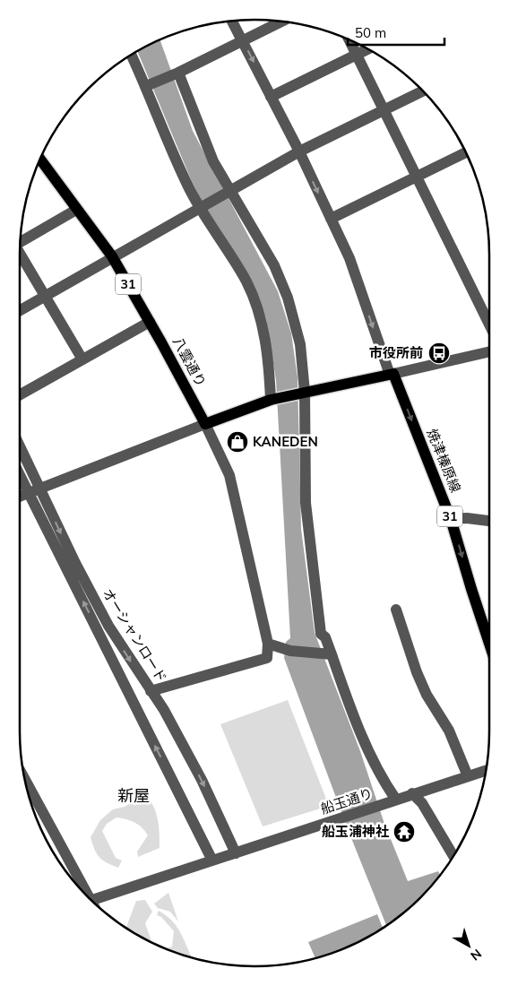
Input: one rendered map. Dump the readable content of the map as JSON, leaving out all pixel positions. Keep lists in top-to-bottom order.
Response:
{
  "streets": {
    "main road": ["31", "八雲通り", "焼津榛原線"],
    "street": ["オーシャンロード", "船玉通り"]
  },
  "crossings": [
    ["オーシャンロード", "船玉通り"]
  ],
  "one_way": ["焼津榛原線"],
  "districts": ["新屋"],
  "places": {
    "bus stop": ["市役所前"],
    "shop": ["KANEDEN"],
    "temple": ["船玉浦神社"]
  },
  "scale_bar": "50 m",
  "north": "bottom right"
}
